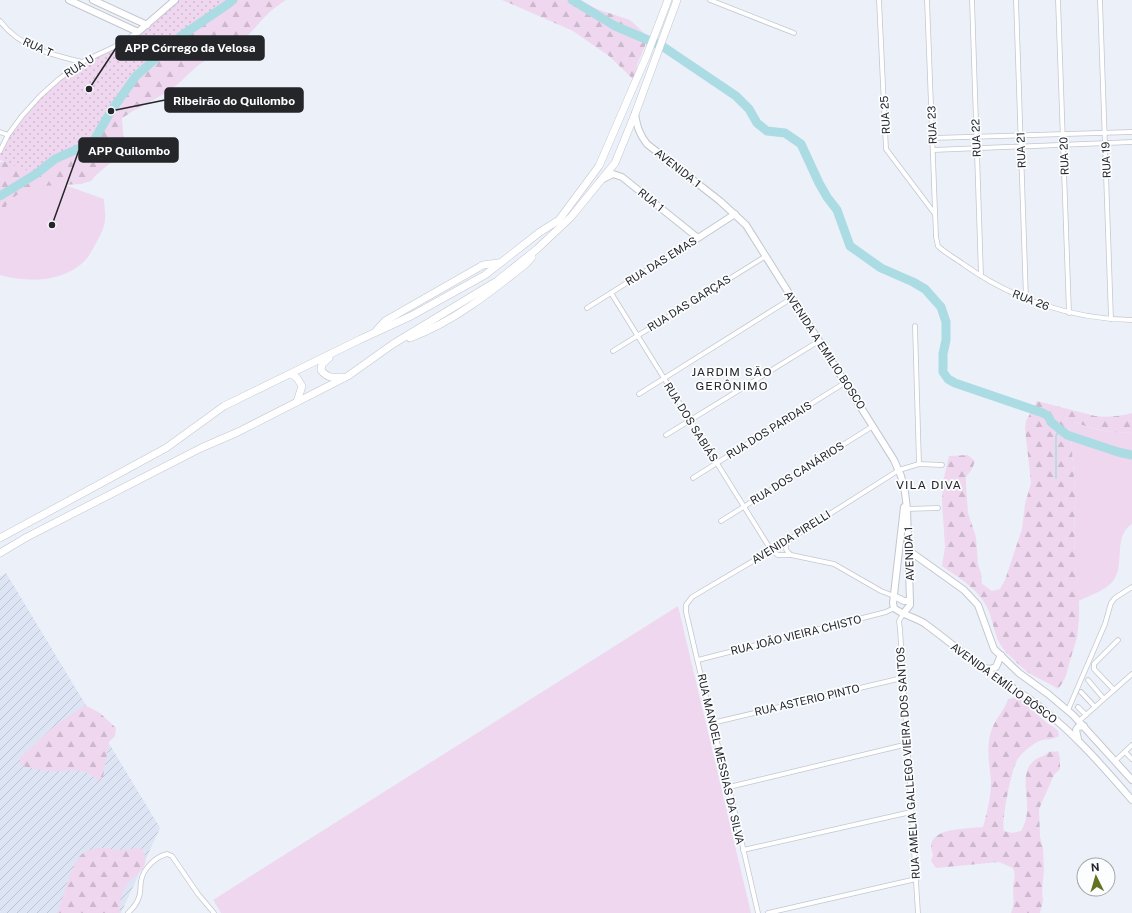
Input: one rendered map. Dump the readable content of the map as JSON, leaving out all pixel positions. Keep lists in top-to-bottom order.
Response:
{
  "streets": {
    "main road": [
      "RUA U",
      "AVENIDA 1",
      "RUA 1",
      "RUA DAS EMAS",
      "AVENIDA A EMILIO BOSCO",
      "AVENIDA EMÍLIO BÔSCO"
    ],
    "street": [
      "RUA T",
      "RUA 25",
      "RUA 23",
      "RUA 22",
      "RUA 21",
      "RUA 20",
      "RUA 19",
      "RUA 26",
      "RUA DAS GARÇAS",
      "RUA DOS SABIÁS",
      "RUA DOS PARDAIS",
      "RUA DOS CANÁRIOS",
      "AVENIDA PIRELLI",
      "RUA JOÃO VIEIRA CHISTO",
      "RUA ASTERIO PINTO",
      "RUA MANOEL MESSIAS DA SILVA",
      "RUA AMELIA GALLEGO VIEIRA DOS SANTOS"
    ]
  },
  "crossings": [
    ["RUA T", "RUA U"],
    ["RUA 25", "RUA 23"],
    ["RUA 23", "RUA 26"],
    ["RUA 22", "RUA 26"],
    ["RUA 21", "RUA 26"],
    ["RUA 20", "RUA 26"],
    ["RUA 19", "RUA 26"],
    ["AVENIDA 1", "RUA DAS EMAS"],
    ["AVENIDA 1", "AVENIDA A EMILIO BOSCO"],
    ["AVENIDA 1", "AVENIDA EMÍLIO BÔSCO"],
    ["RUA 1", "RUA DAS EMAS"],
    ["RUA DAS EMAS", "AVENIDA A EMILIO BOSCO"],
    ["RUA DAS EMAS", "RUA DOS SABIÁS"],
    ["RUA DAS GARÇAS", "AVENIDA A EMILIO BOSCO"],
    ["RUA DAS GARÇAS", "RUA DOS SABIÁS"],
    ["AVENIDA A EMILIO BOSCO", "RUA DOS PARDAIS"],
    ["AVENIDA A EMILIO BOSCO", "RUA DOS CANÁRIOS"],
    ["AVENIDA A EMILIO BOSCO", "AVENIDA PIRELLI"],
    ["RUA DOS SABIÁS", "RUA DOS PARDAIS"],
    ["RUA DOS SABIÁS", "RUA DOS CANÁRIOS"],
    ["RUA DOS SABIÁS", "AVENIDA PIRELLI"],
    ["AVENIDA PIRELLI", "RUA MANOEL MESSIAS DA SILVA"],
    ["RUA JOÃO VIEIRA CHISTO", "AVENIDA EMÍLIO BÔSCO"],
    ["RUA JOÃO VIEIRA CHISTO", "RUA MANOEL MESSIAS DA SILVA"],
    ["AVENIDA EMÍLIO BÔSCO", "RUA AMELIA GALLEGO VIEIRA DOS SANTOS"],
    ["RUA ASTERIO PINTO", "RUA MANOEL MESSIAS DA SILVA"],
    ["RUA ASTERIO PINTO", "RUA AMELIA GALLEGO VIEIRA DOS SANTOS"]
  ],
  "districts": ["JARDIM SÃO GERÔNIMO", "VILA DIVA"],
  "places": ["APP Córrego da Velosa", "Ribeirão do Quilombo", "APP Quilombo"],
  "north": "top"
}
